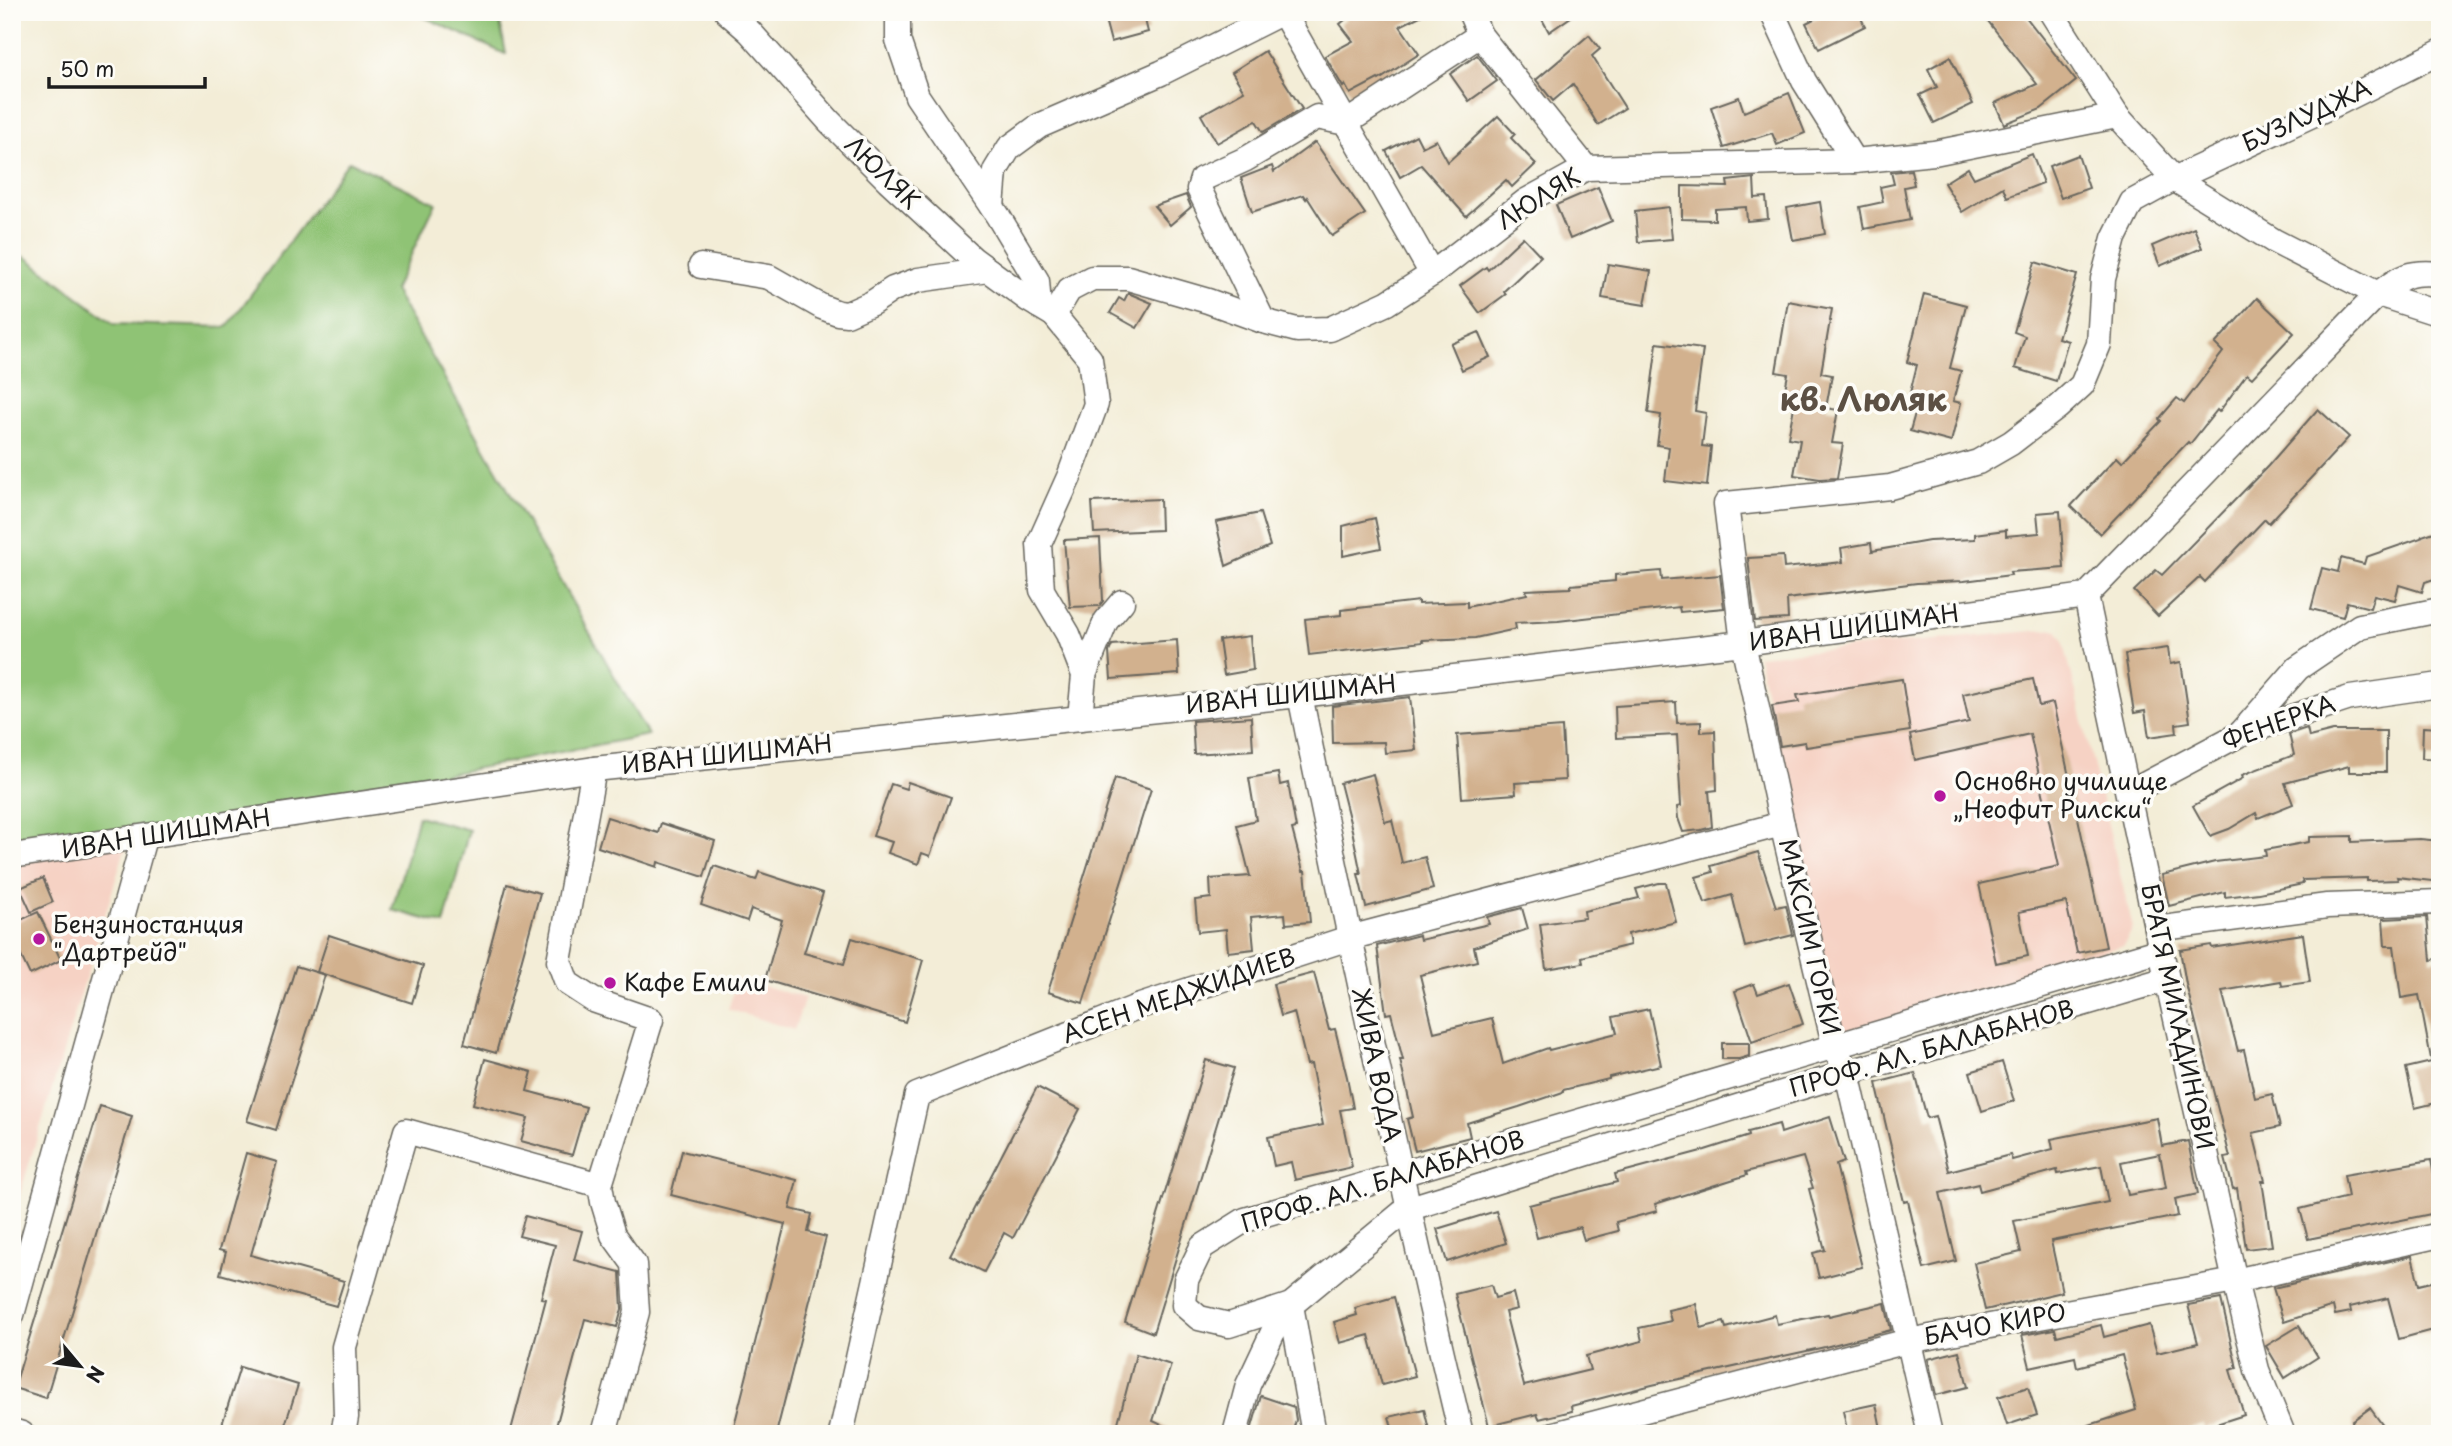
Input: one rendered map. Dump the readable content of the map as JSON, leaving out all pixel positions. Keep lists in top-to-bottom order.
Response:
{
  "streets": {
    "street": [
      "БУЗЛУДЖА",
      "ЛЮЛЯК",
      "ИВАН ШИШМАН",
      "ФЕНЕРКА",
      "МАКСИМ ГОРКИ",
      "АСЕН МЕДЖИДИЕВ",
      "БРАТЯ МИЛАДИНОВИ",
      "ПРОФ. АЛ. БАЛАБАНОВ",
      "ЖИВА ВОДА",
      "БАЧО КИРО"
    ]
  },
  "crossings": [
    ["БУЗЛУДЖА", "ИВАН ШИШМАН"],
    ["БУЗЛУДЖА", "МАКСИМ ГОРКИ"],
    ["ЛЮЛЯК", "ИВАН ШИШМАН"],
    ["ИВАН ШИШМАН", "МАКСИМ ГОРКИ"],
    ["ИВАН ШИШМАН", "БРАТЯ МИЛАДИНОВИ"],
    ["ИВАН ШИШМАН", "ЖИВА ВОДА"],
    ["ФЕНЕРКА", "БРАТЯ МИЛАДИНОВИ"],
    ["МАКСИМ ГОРКИ", "АСЕН МЕДЖИДИЕВ"],
    ["МАКСИМ ГОРКИ", "ПРОФ. АЛ. БАЛАБАНОВ"],
    ["МАКСИМ ГОРКИ", "БАЧО КИРО"],
    ["АСЕН МЕДЖИДИЕВ", "ЖИВА ВОДА"],
    ["БРАТЯ МИЛАДИНОВИ", "ПРОФ. АЛ. БАЛАБАНОВ"],
    ["БРАТЯ МИЛАДИНОВИ", "БАЧО КИРО"],
    ["ПРОФ. АЛ. БАЛАБАНОВ", "ЖИВА ВОДА"]
  ],
  "districts": ["кв. Люляк"],
  "places": ["Основно училище „Неофит Рилски“", "Бензиностанция \"Дартрейд\"", "Кафе Емили"],
  "scale_bar": "50 m",
  "north": "bottom right"
}
